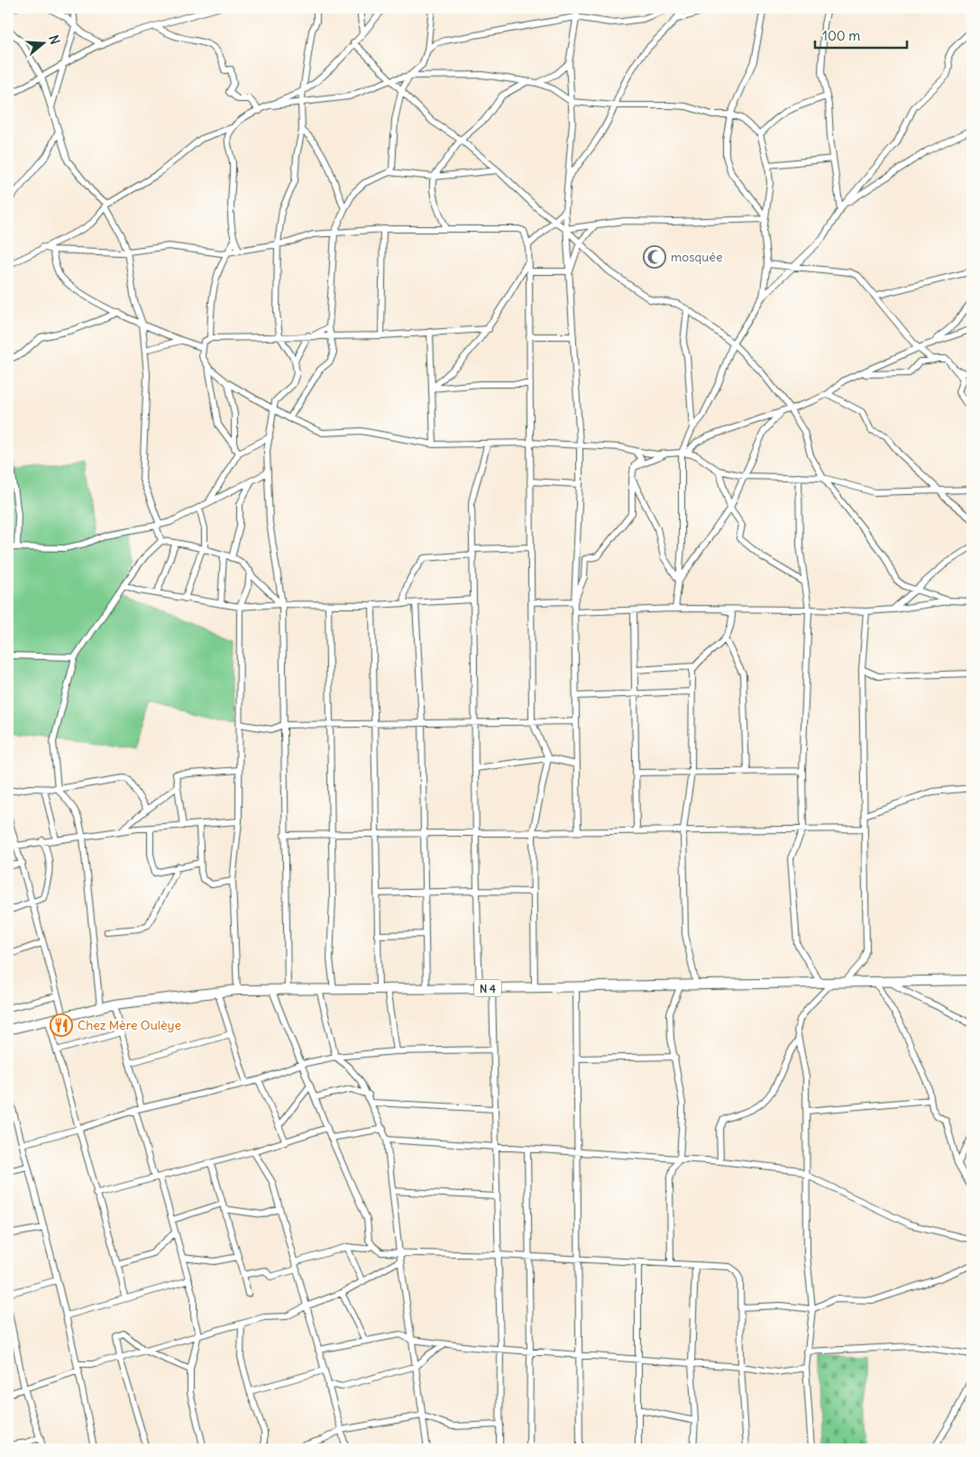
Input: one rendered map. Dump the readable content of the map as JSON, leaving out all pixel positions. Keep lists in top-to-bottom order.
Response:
{
  "streets": {
    "main road": ["N 4"]
  },
  "places": {
    "mosque": ["mosquée"],
    "restaurant": ["Chez Mère Oulèye"]
  },
  "scale_bar": "100 m",
  "north": "right"
}
